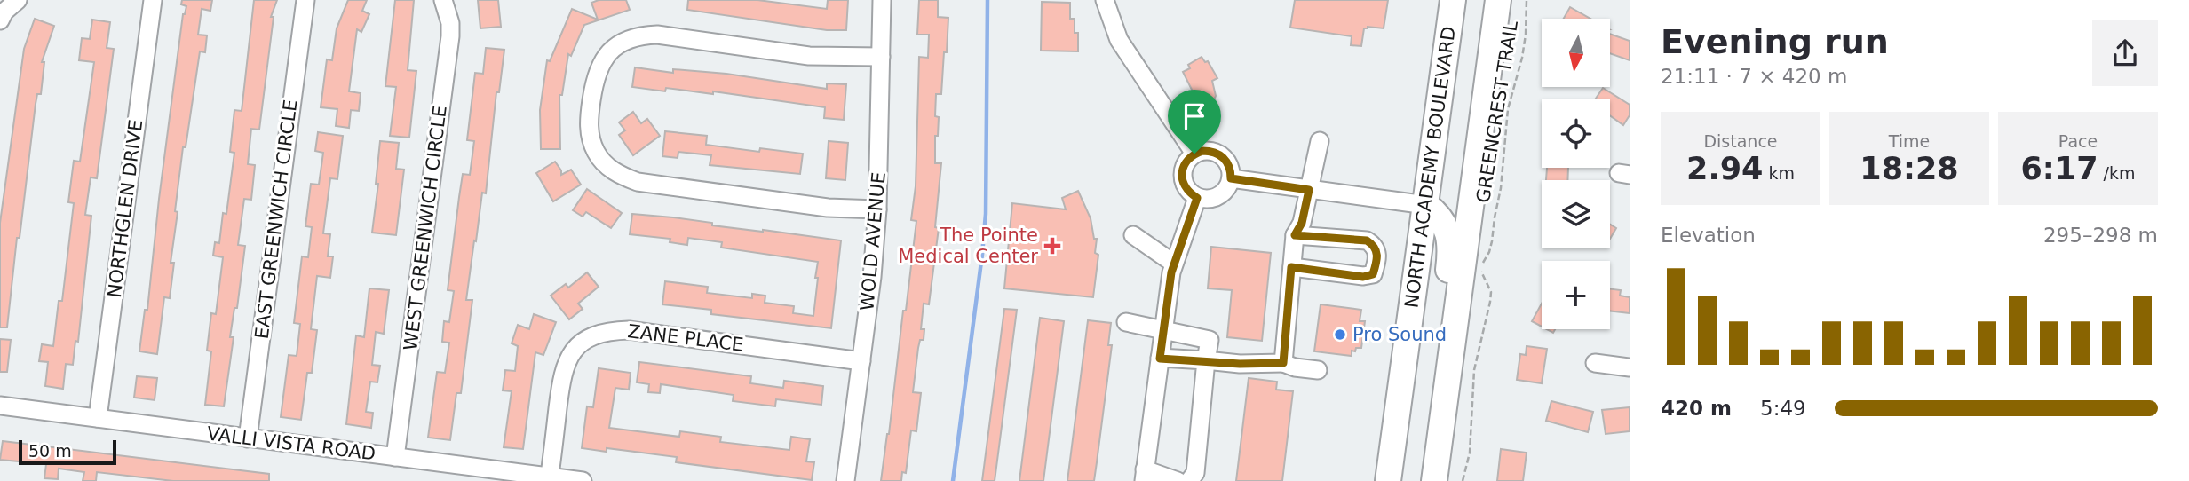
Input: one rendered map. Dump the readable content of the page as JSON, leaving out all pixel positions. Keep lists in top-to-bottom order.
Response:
{
  "streets": {
    "highway": ["NORTH ACADEMY BOULEVARD"],
    "street": [
      "NORTHGLEN DRIVE",
      "EAST GREENWICH CIRCLE",
      "WEST GREENWICH CIRCLE",
      "WOLD AVENUE",
      "ZANE PLACE",
      "VALLI VISTA ROAD"
    ],
    "path": ["GREENCREST TRAIL"]
  },
  "crossings": [
    ["NORTHGLEN DRIVE", "VALLI VISTA ROAD"],
    ["EAST GREENWICH CIRCLE", "VALLI VISTA ROAD"],
    ["WEST GREENWICH CIRCLE", "VALLI VISTA ROAD"],
    ["WOLD AVENUE", "ZANE PLACE"],
    ["ZANE PLACE", "VALLI VISTA ROAD"]
  ],
  "places": {
    "health": ["The Pointe Medical Center"],
    "other": ["Pro Sound"]
  },
  "scale_bar": "50 m",
  "north": "bottom",
  "page": {
    "heading": ["Evening run", "21:11 · 7 × 420 m"],
    "map_buttons": "+",
    "stats": [
      ["Distance", "2.94 km"],
      ["Time", "18:28"],
      ["Pace", "6:17 /km"]
    ],
    "chart": ["Elevation", "295–298 m"],
    "list": [
      {
        "name": "420 m",
        "note": "5:49"
      }
    ],
    "scale": "50 m"
  }
}
